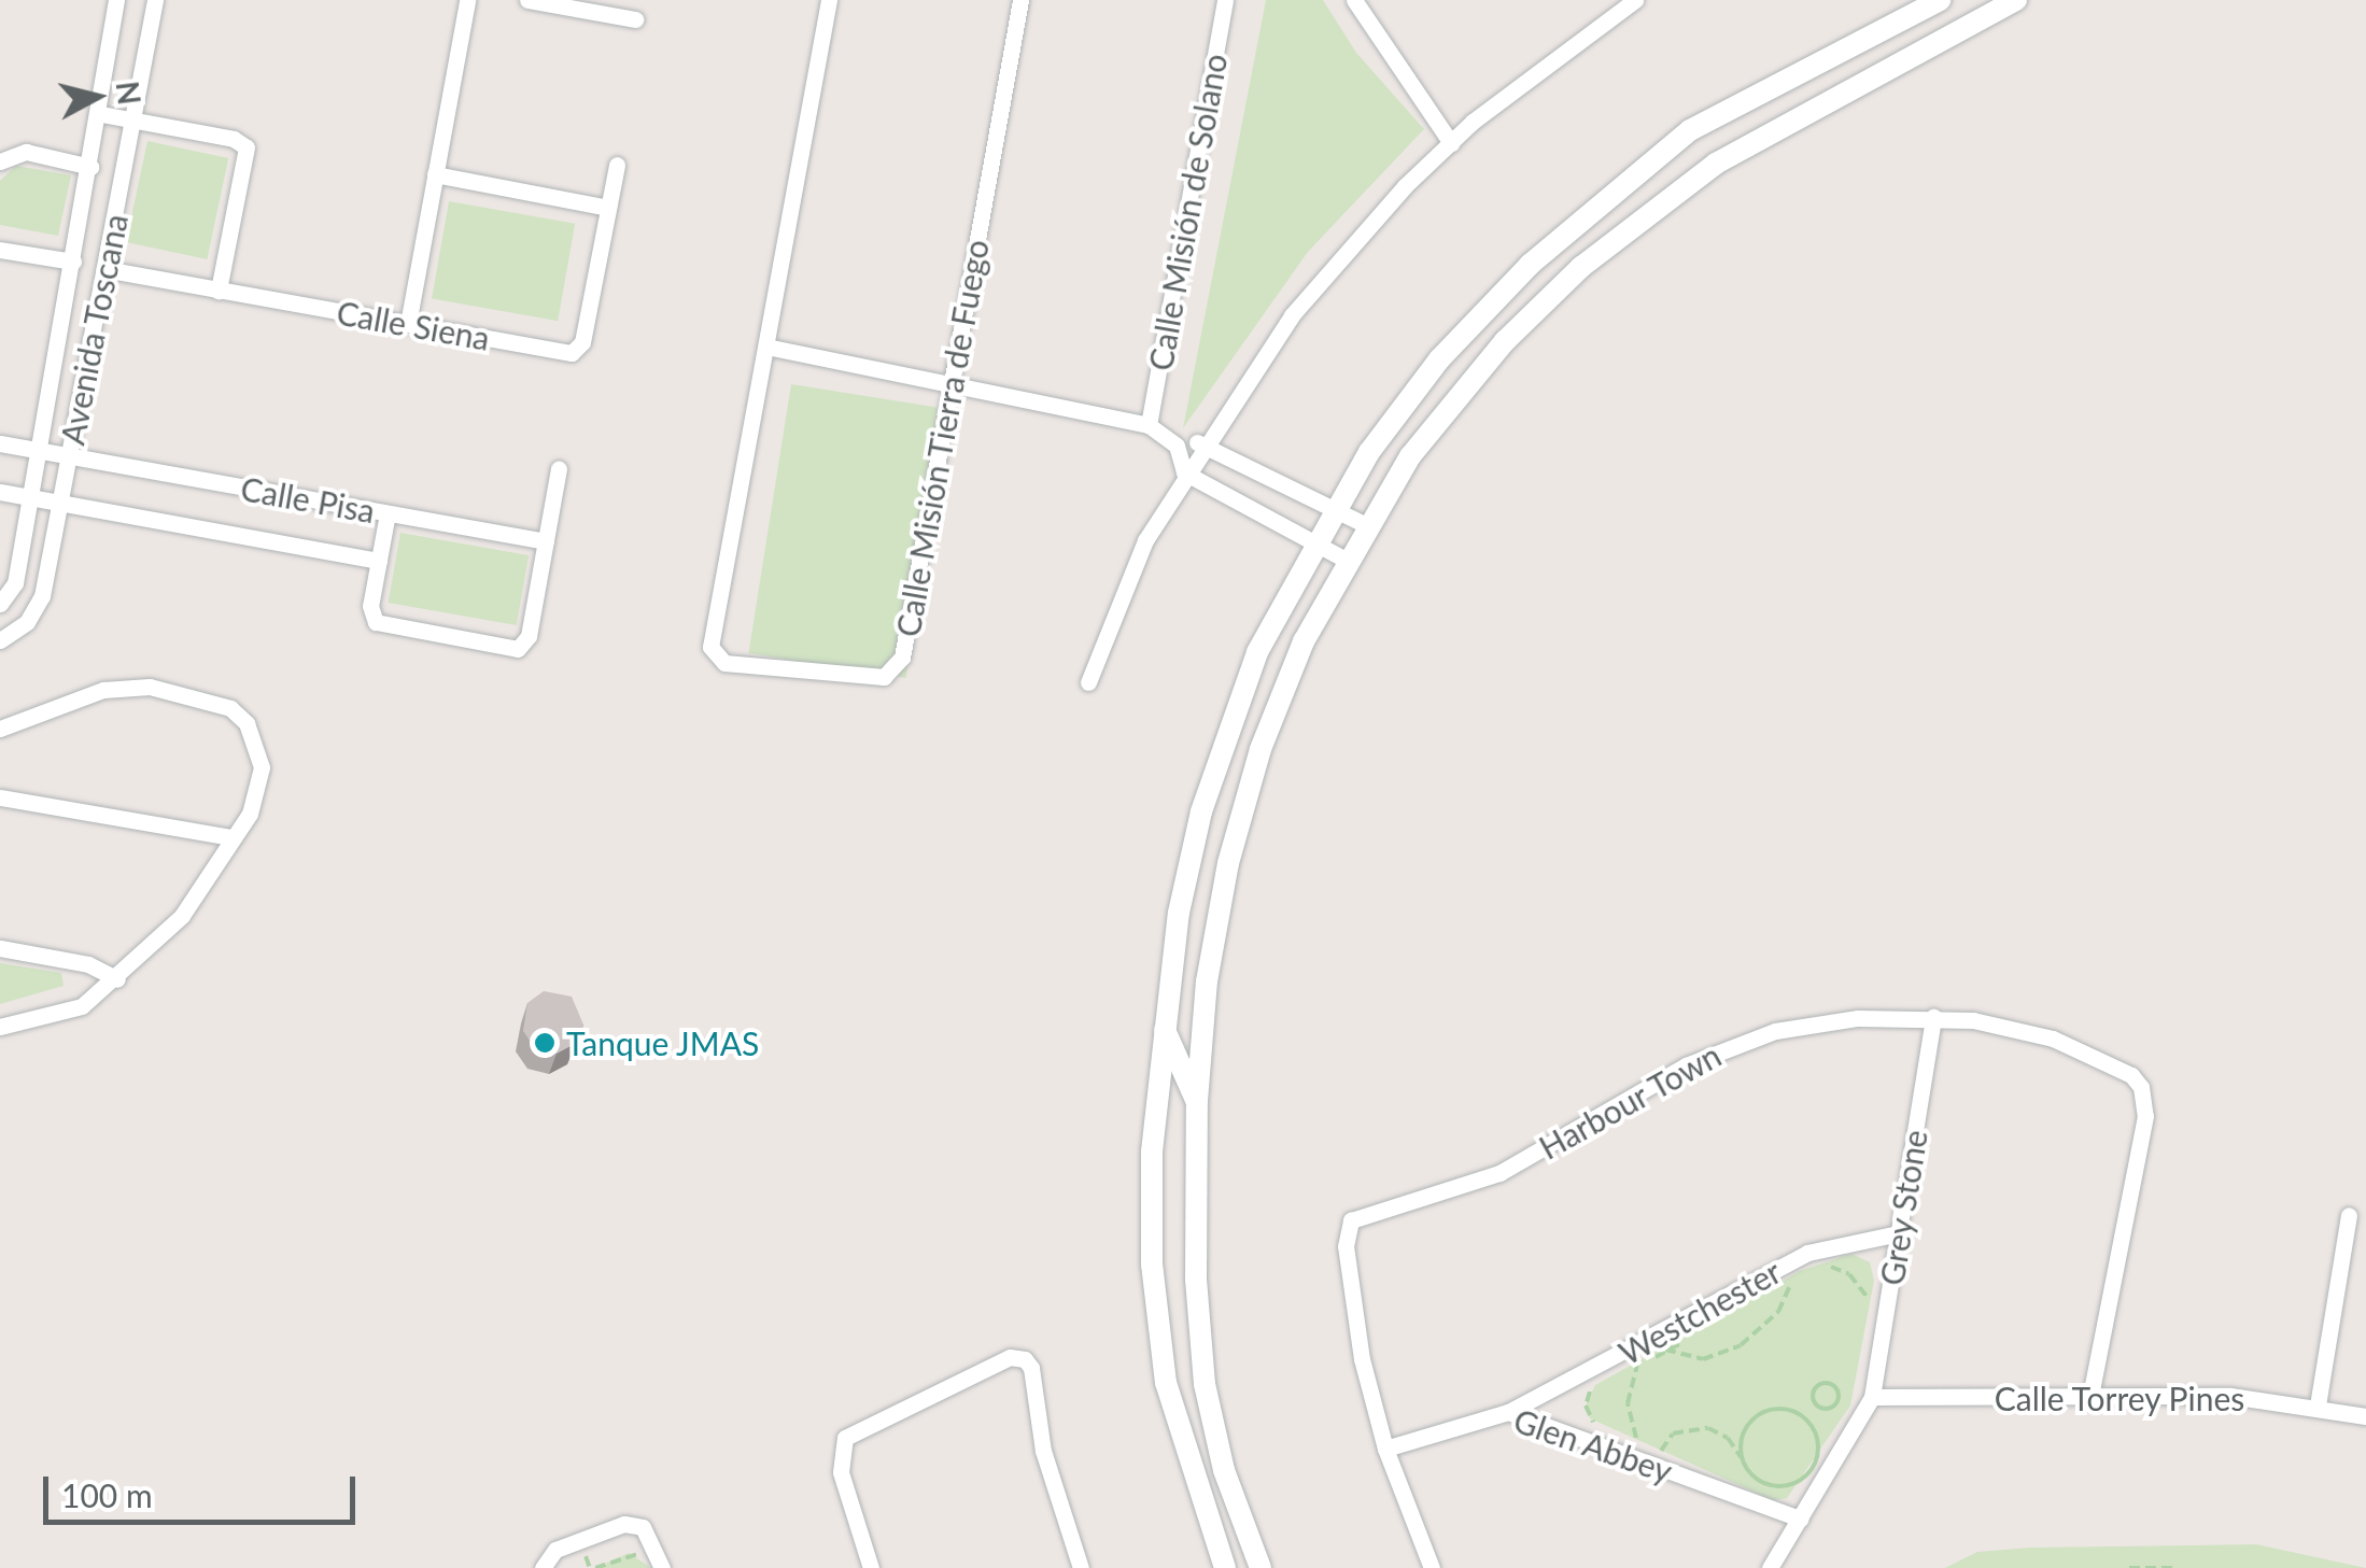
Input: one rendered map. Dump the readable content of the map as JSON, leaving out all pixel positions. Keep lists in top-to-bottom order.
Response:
{
  "streets": {
    "street": [
      "Calle Misión de Solano",
      "Calle Siena",
      "Avenida Toscana",
      "Calle Misión Tierra de Fuego",
      "Calle Pisa",
      "Harbour Town",
      "Grey Stone",
      "Westchester",
      "Calle Torrey Pines",
      "Glen Abbey"
    ]
  },
  "crossings": [
    ["Calle Siena", "Avenida Toscana"],
    ["Avenida Toscana", "Calle Pisa"],
    ["Harbour Town", "Grey Stone"],
    ["Harbour Town", "Calle Torrey Pines"],
    ["Harbour Town", "Glen Abbey"],
    ["Grey Stone", "Westchester"],
    ["Grey Stone", "Calle Torrey Pines"],
    ["Westchester", "Glen Abbey"]
  ],
  "places": ["Tanque JMAS"],
  "scale_bar": "100 m",
  "north": "right"
}
